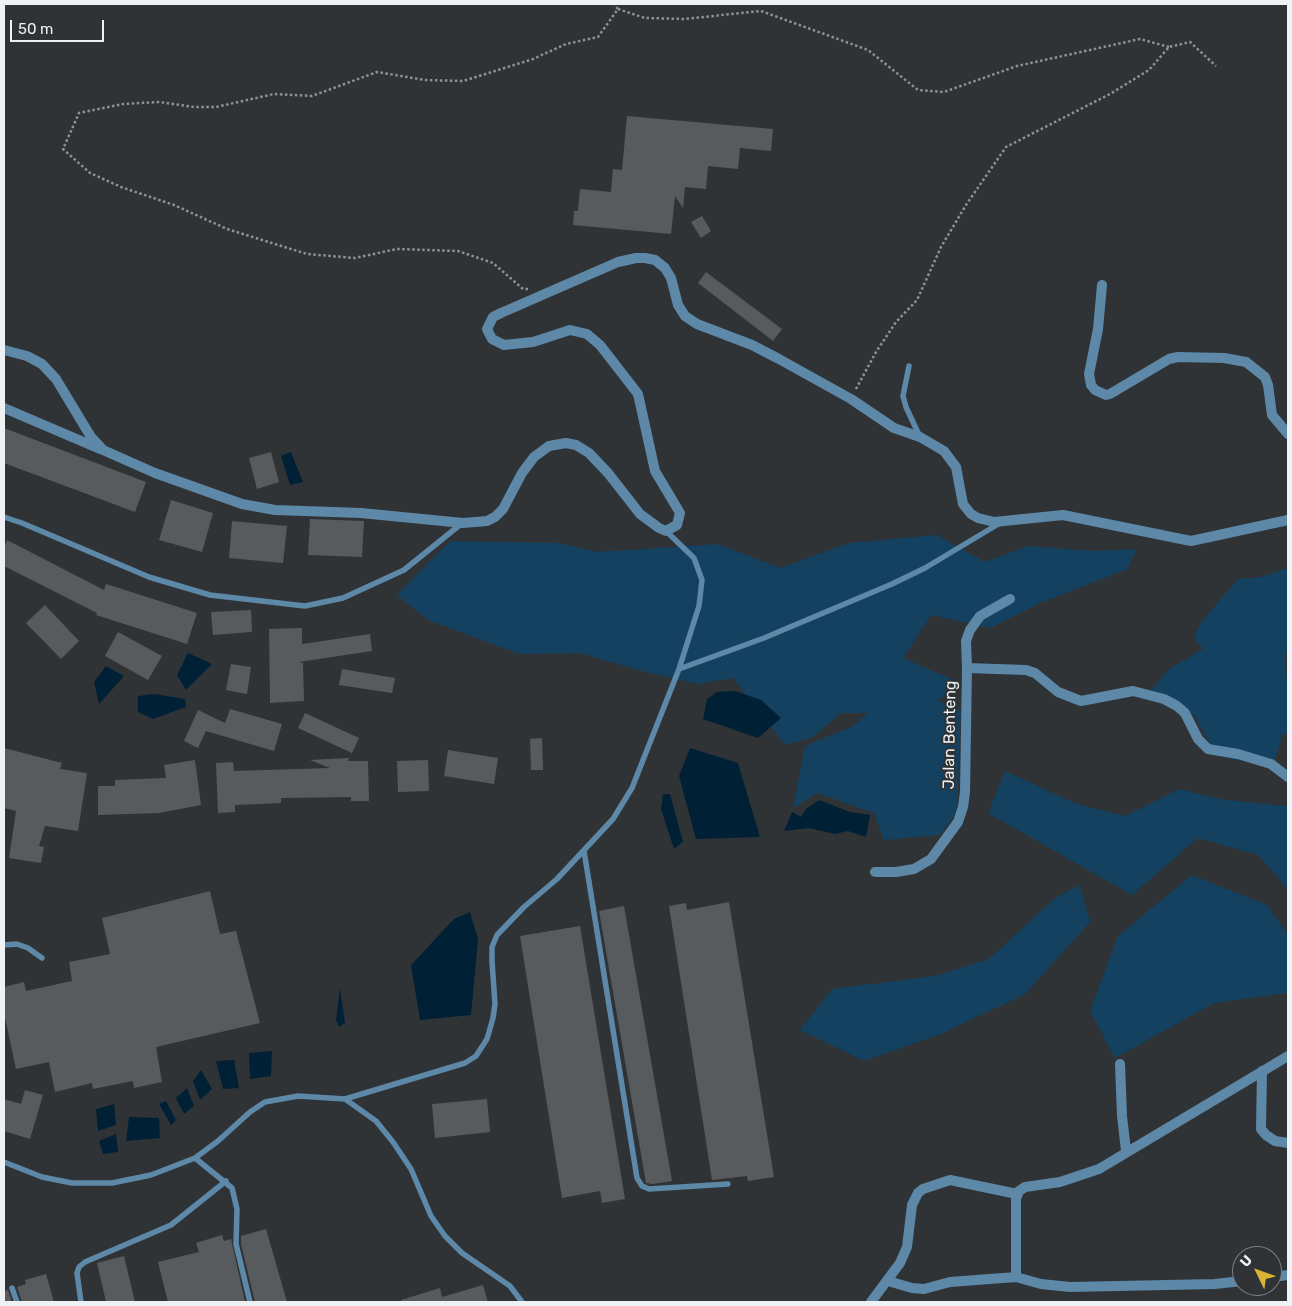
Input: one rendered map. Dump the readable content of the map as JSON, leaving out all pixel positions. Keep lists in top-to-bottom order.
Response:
{
  "streets": {
    "street": ["Jalan Benteng"]
  },
  "scale_bar": "50 m",
  "north": "top left"
}
